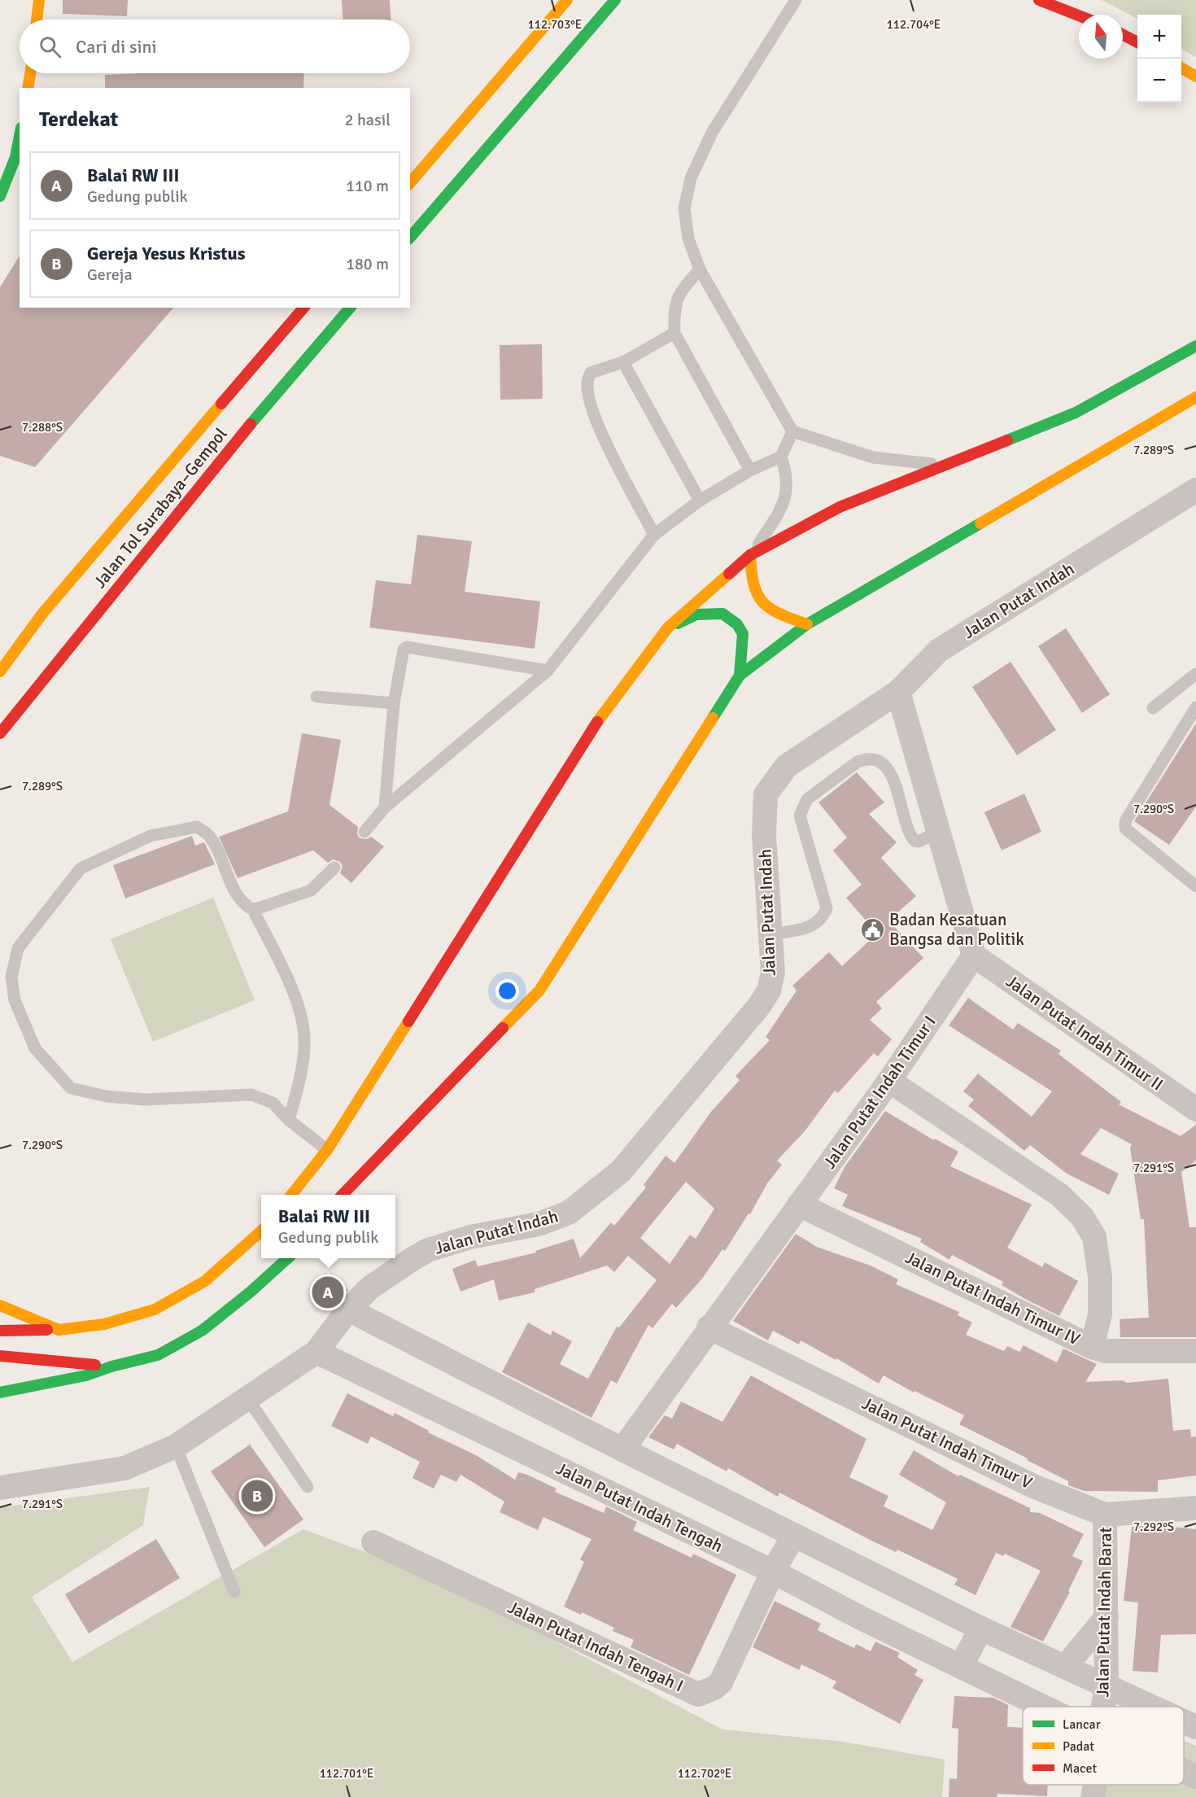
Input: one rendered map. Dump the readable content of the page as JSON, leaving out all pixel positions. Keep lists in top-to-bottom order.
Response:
{
  "streets": {
    "main road": ["Jalan Tol Surabaya–Gempol"],
    "street": [
      "Jalan Putat Indah",
      "Jalan Putat Indah Timur II",
      "Jalan Putat Indah Timur I",
      "Jalan Putat Indah Timur IV",
      "Jalan Putat Indah Timur V",
      "Jalan Putat Indah Tengah",
      "Jalan Putat Indah Barat",
      "Jalan Putat Indah Tengah I"
    ]
  },
  "crossings": [
    ["Jalan Putat Indah", "Jalan Putat Indah Tengah"],
    ["Jalan Putat Indah Timur II", "Jalan Putat Indah Timur I"],
    ["Jalan Putat Indah Timur I", "Jalan Putat Indah Timur IV"],
    ["Jalan Putat Indah Timur I", "Jalan Putat Indah Timur V"],
    ["Jalan Putat Indah Timur V", "Jalan Putat Indah Barat"],
    ["Jalan Putat Indah Tengah", "Jalan Putat Indah Tengah I"]
  ],
  "places": {
    "public building": ["Badan Kesatuan Bangsa dan Politik"]
  },
  "legend": ["Lancar", "Padat", "Macet"],
  "north": "top",
  "page": {
    "map_buttons": ["+", "−"],
    "search": "Cari di sini",
    "heading": ["Terdekat", "2 hasil"],
    "list": [
      {
        "mark": "A",
        "name": "Balai RW III",
        "note": "Gedung publik",
        "value": "110 m"
      },
      {
        "mark": "B",
        "name": "Gereja Yesus Kristus",
        "note": "Gereja",
        "value": "180 m"
      }
    ],
    "popup": ["Balai RW III", "Gedung publik"],
    "pins": ["A", "B"]
  },
  "coordinates": [
    "112.703°E",
    "112.704°E",
    "7.288°S",
    "7.289°S",
    "7.290°S",
    "7.291°S",
    "7.292°S",
    "112.701°E",
    "112.702°E"
  ]
}
